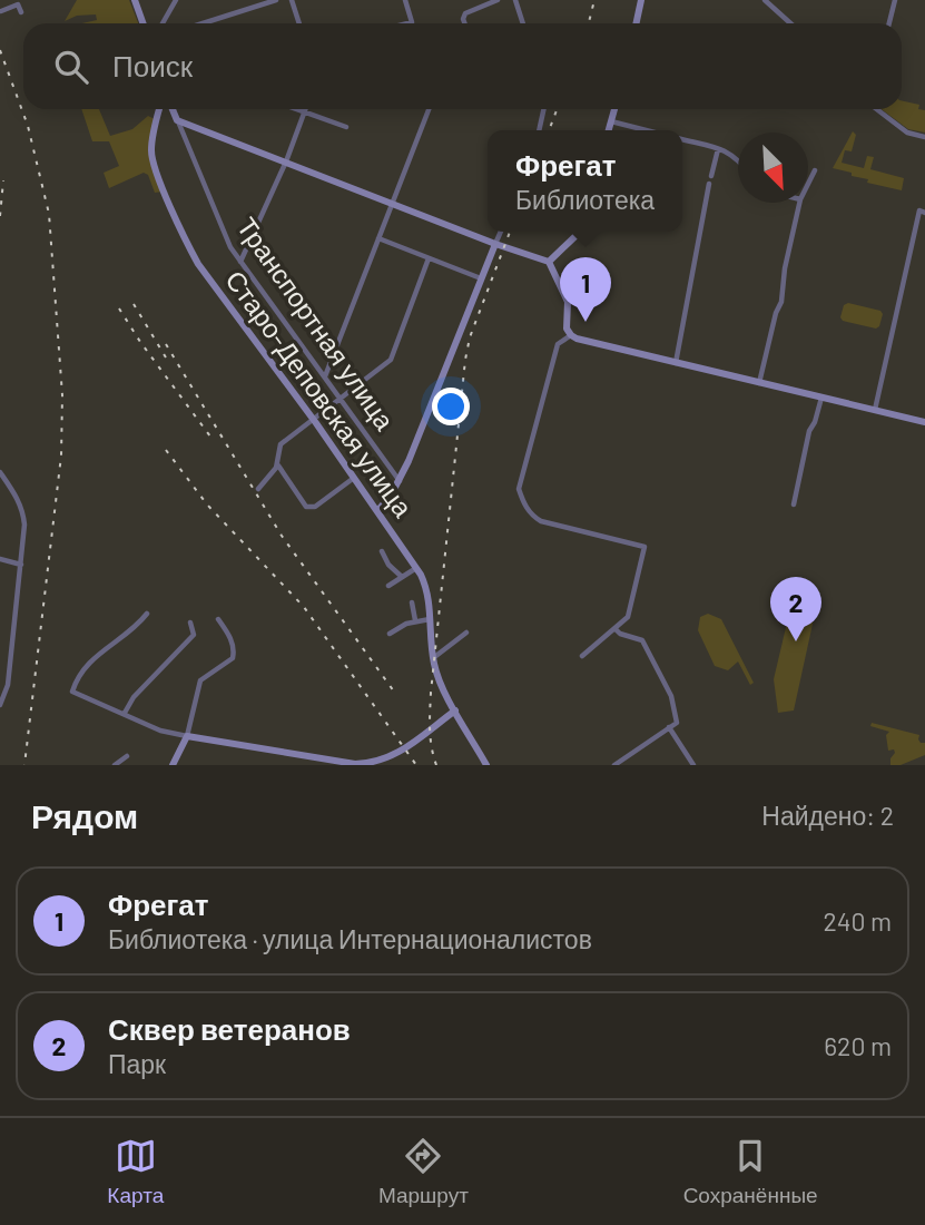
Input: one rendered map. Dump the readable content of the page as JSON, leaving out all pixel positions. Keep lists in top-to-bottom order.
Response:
{
  "streets": {
    "street": ["Транспортная улица", "Старо-Деповская улица"]
  },
  "north": "bottom right",
  "page": {
    "search": "Поиск",
    "popup": ["Фрегат", "Библиотека"],
    "pins": ["1", "2"],
    "heading": ["Рядом", "Найдено: 2"],
    "list": [
      {
        "mark": "1",
        "name": "Фрегат",
        "note": "Библиотека · улица Интернационалистов",
        "value": "240 m"
      },
      {
        "mark": "2",
        "name": "Сквер ветеранов",
        "note": "Парк",
        "value": "620 m"
      }
    ],
    "nav": ["Карта", "Маршрут", "Сохранённые"]
  }
}
